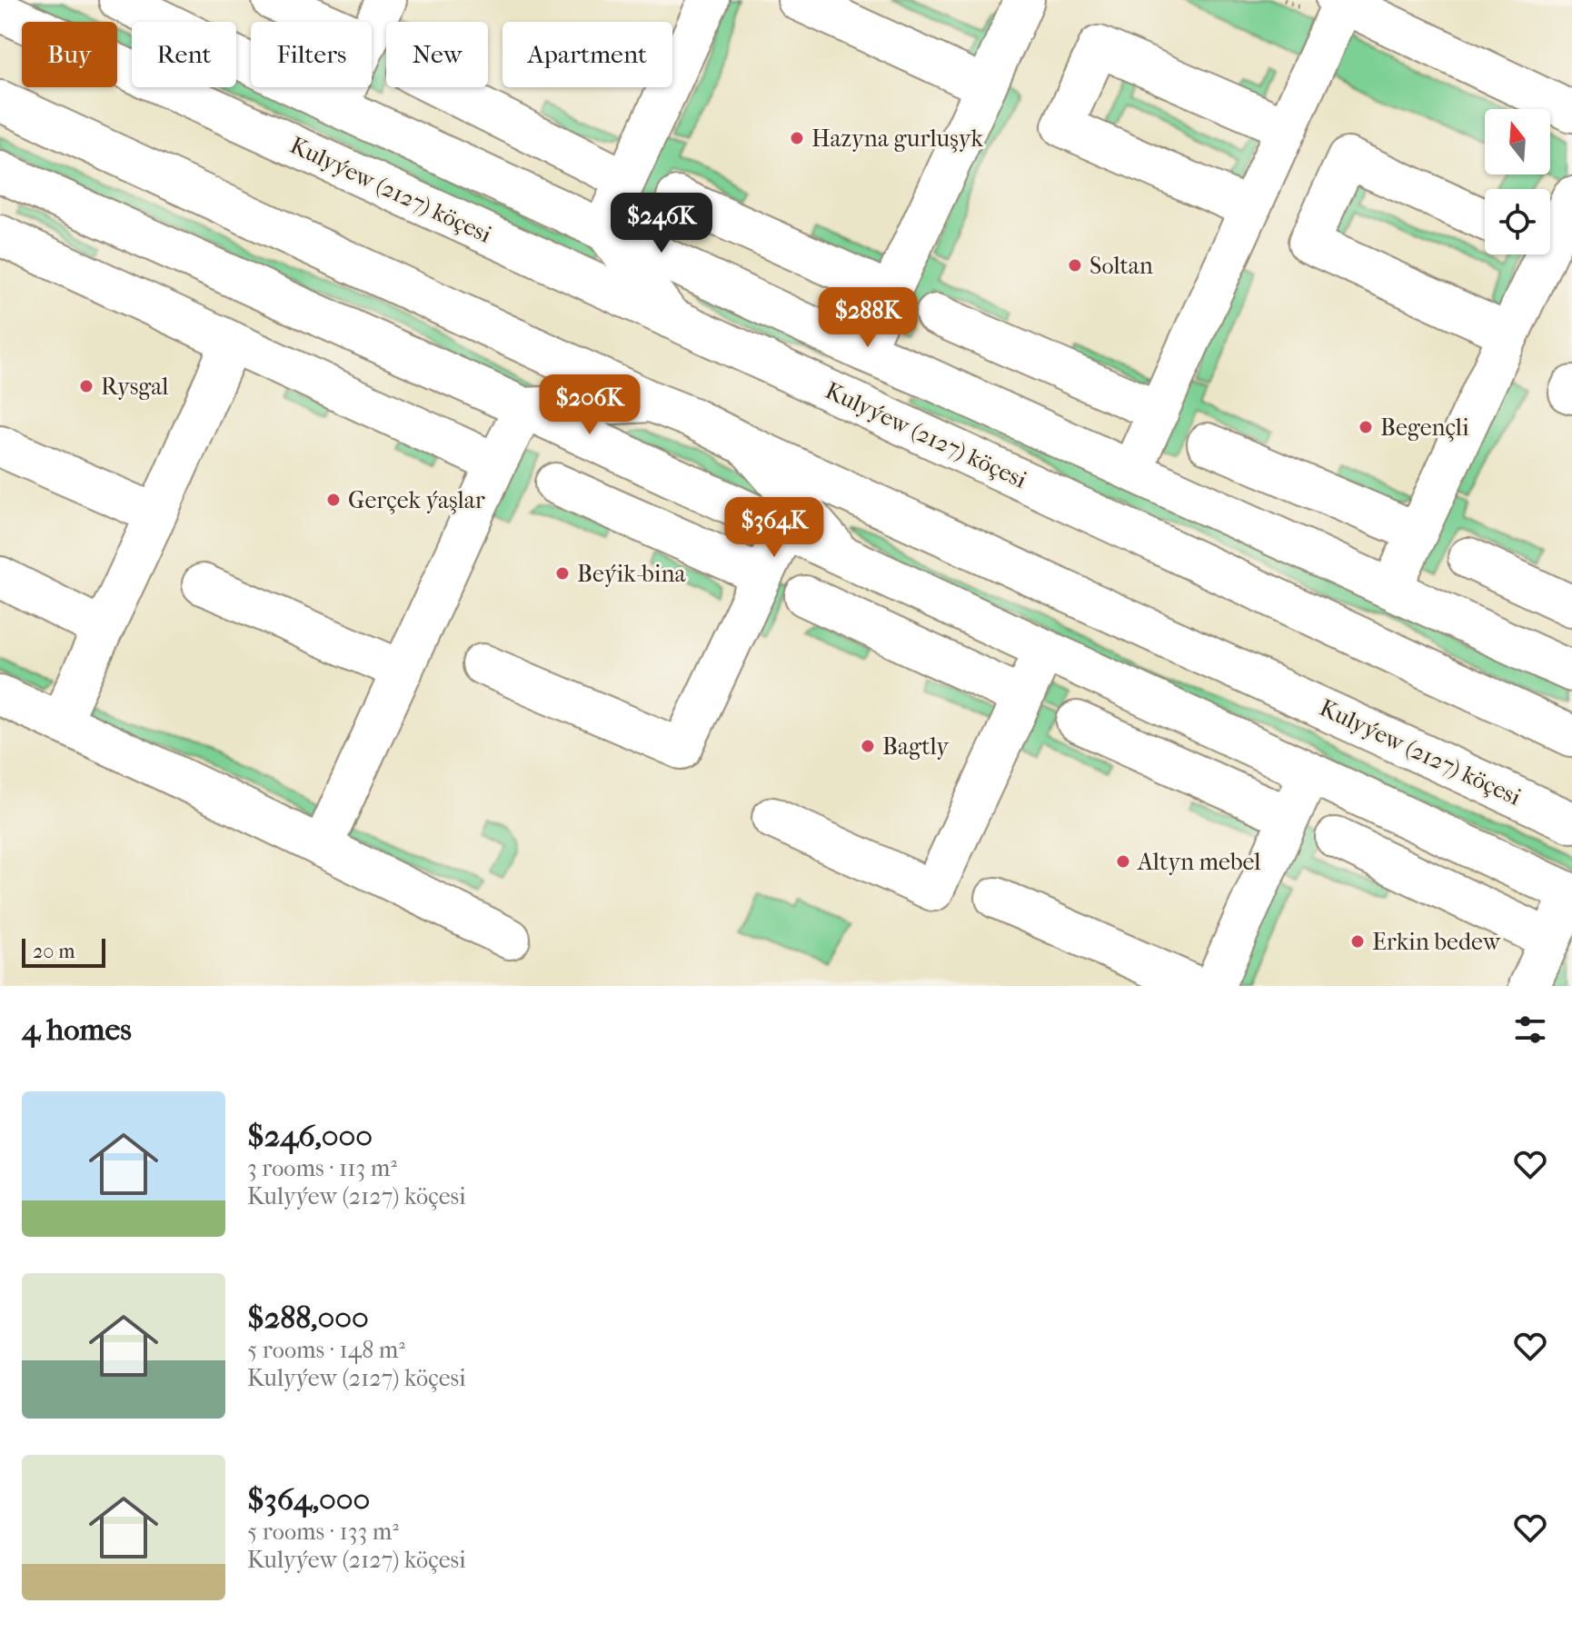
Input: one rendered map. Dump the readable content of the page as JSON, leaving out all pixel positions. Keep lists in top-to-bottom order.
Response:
{
  "streets": {
    "main road": ["Kulyýew (2127) köçesi"]
  },
  "places": [
    "Hazyna gurluşyk",
    "Soltan",
    "Rysgal",
    "Begençli",
    "Gerçek ýaşlar",
    "Beýik-bina",
    "Bagtly",
    "Altyn mebel",
    "Erkin bedew"
  ],
  "scale_bar": "20 m",
  "north": "top",
  "page": {
    "chip": [
      "Buy",
      "Rent",
      "Filters",
      "New",
      "Apartment"
    ],
    "price": [
      "$246K",
      "$288K",
      "$206K",
      "$364K"
    ],
    "scale": "20 m",
    "heading": "4 homes",
    "list": [
      {
        "name": "$246,000",
        "note": "3 rooms · 113 m² · Kulyýew (2127) köçesi"
      },
      {
        "name": "$288,000",
        "note": "5 rooms · 148 m² · Kulyýew (2127) köçesi"
      },
      {
        "name": "$364,000",
        "note": "5 rooms · 133 m² · Kulyýew (2127) köçesi"
      }
    ]
  }
}
